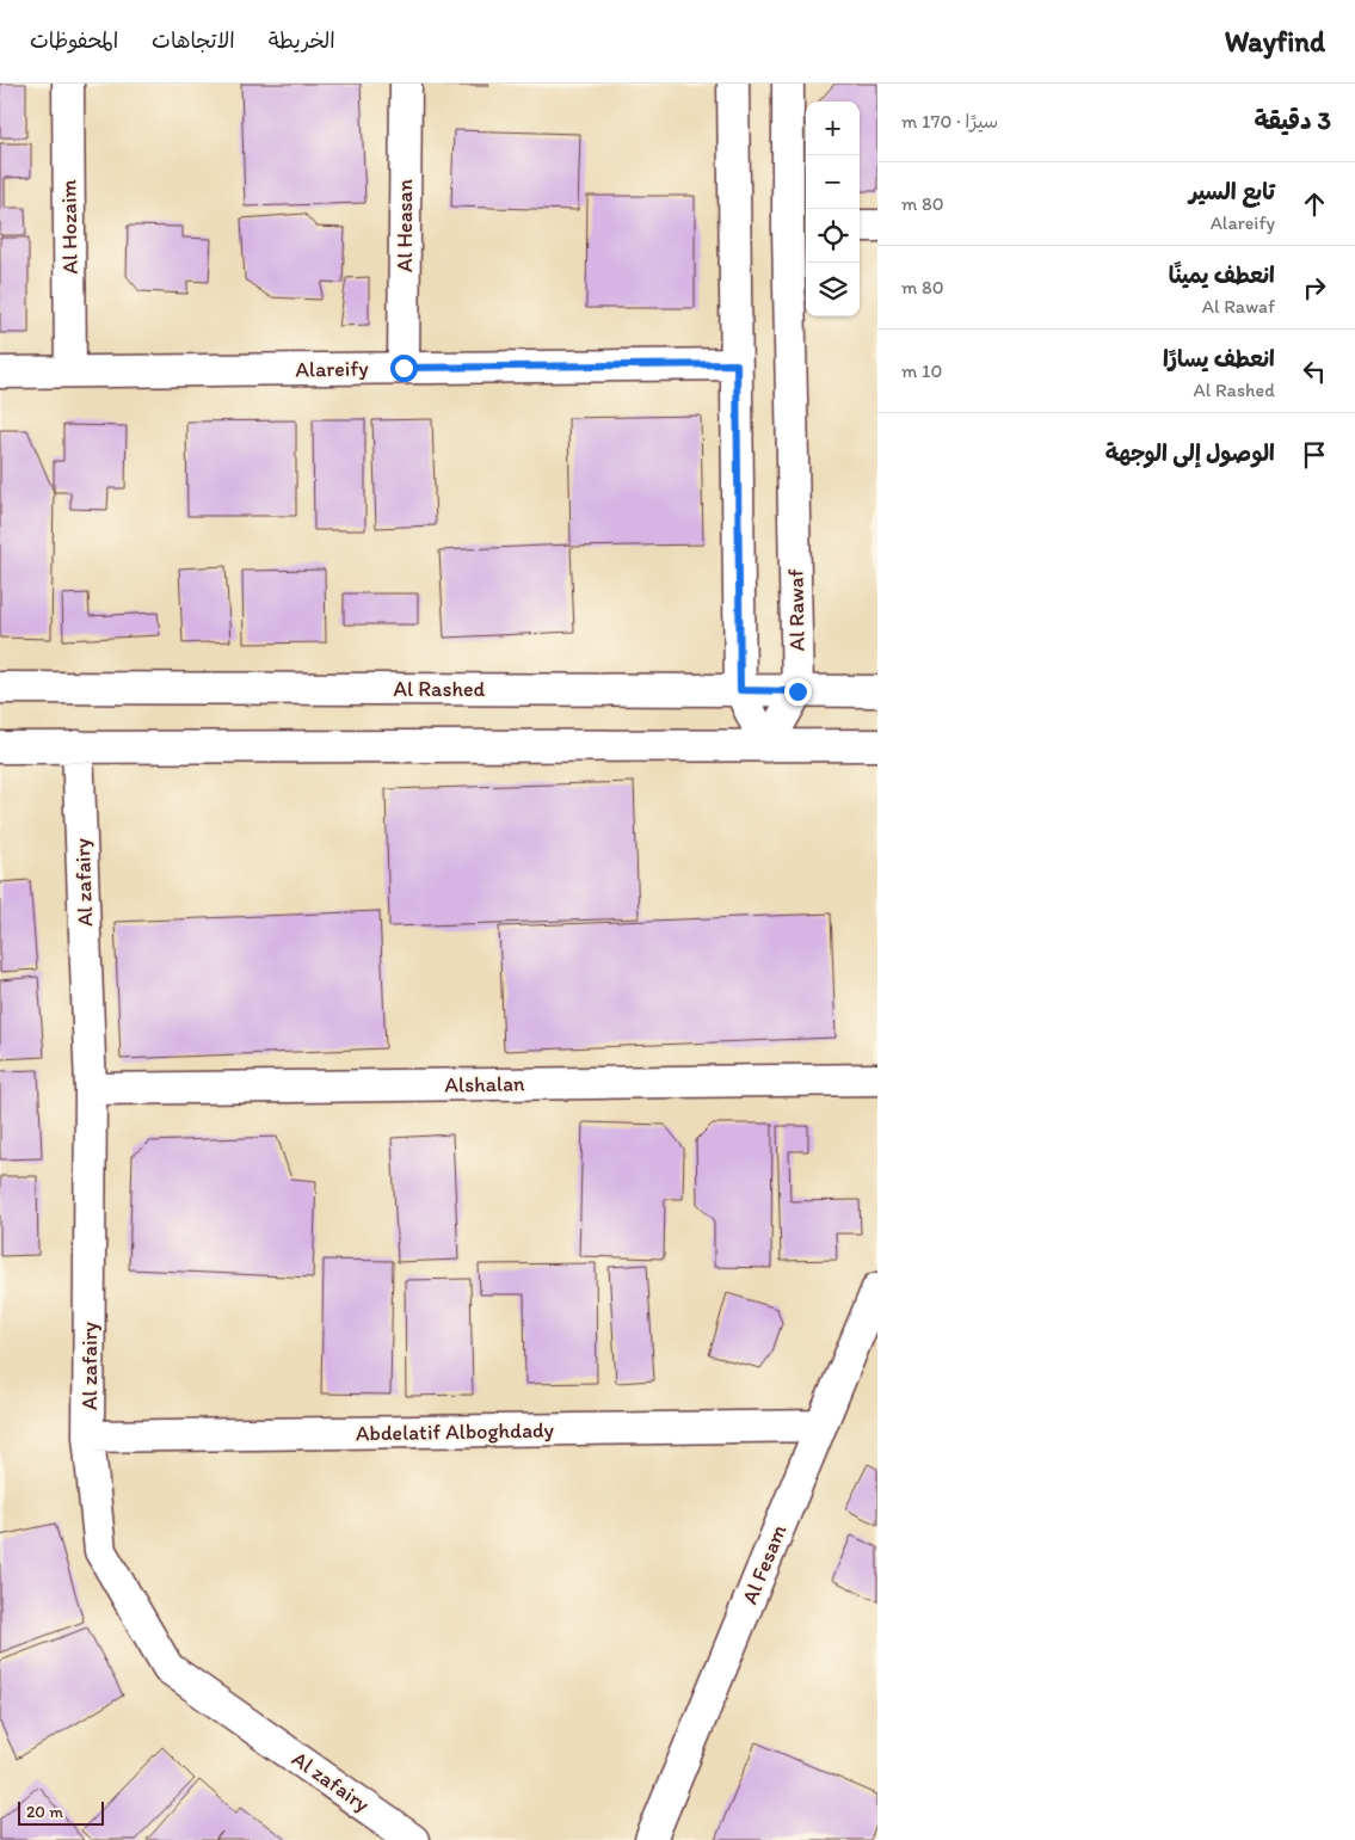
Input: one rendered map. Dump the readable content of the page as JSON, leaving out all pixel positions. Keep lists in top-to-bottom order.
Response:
{
  "streets": {
    "street": [
      "Al Heasan",
      "Al Hozaim",
      "Alareify",
      "Al Rawaf",
      "Al Rashed",
      "Al zafairy",
      "Alshalan",
      "Abdelatif Alboghdady",
      "Al Fesam"
    ]
  },
  "crossings": [
    ["Al Heasan", "Alareify"],
    ["Al Hozaim", "Alareify"],
    ["Al Rawaf", "Al Rashed"],
    ["Al zafairy", "Alshalan"],
    ["Al zafairy", "Abdelatif Alboghdady"],
    ["Abdelatif Alboghdady", "Al Fesam"]
  ],
  "scale_bar": "20 m",
  "page": {
    "header": "Wayfind",
    "nav": ["الخريطة", "الاتجاهات", "المحفوظات"],
    "heading": ["3 دقيقة", "سيرًا · 170 m"],
    "map_buttons": ["+", "−"],
    "list": [
      ["تابع السير", "Alareify", "80 m"],
      ["انعطف يمينًا", "Al Rawaf", "80 m"],
      ["انعطف يسارًا", "Al Rashed", "10 m"],
      "الوصول إلى الوجهة"
    ],
    "scale": "20 m"
  }
}
